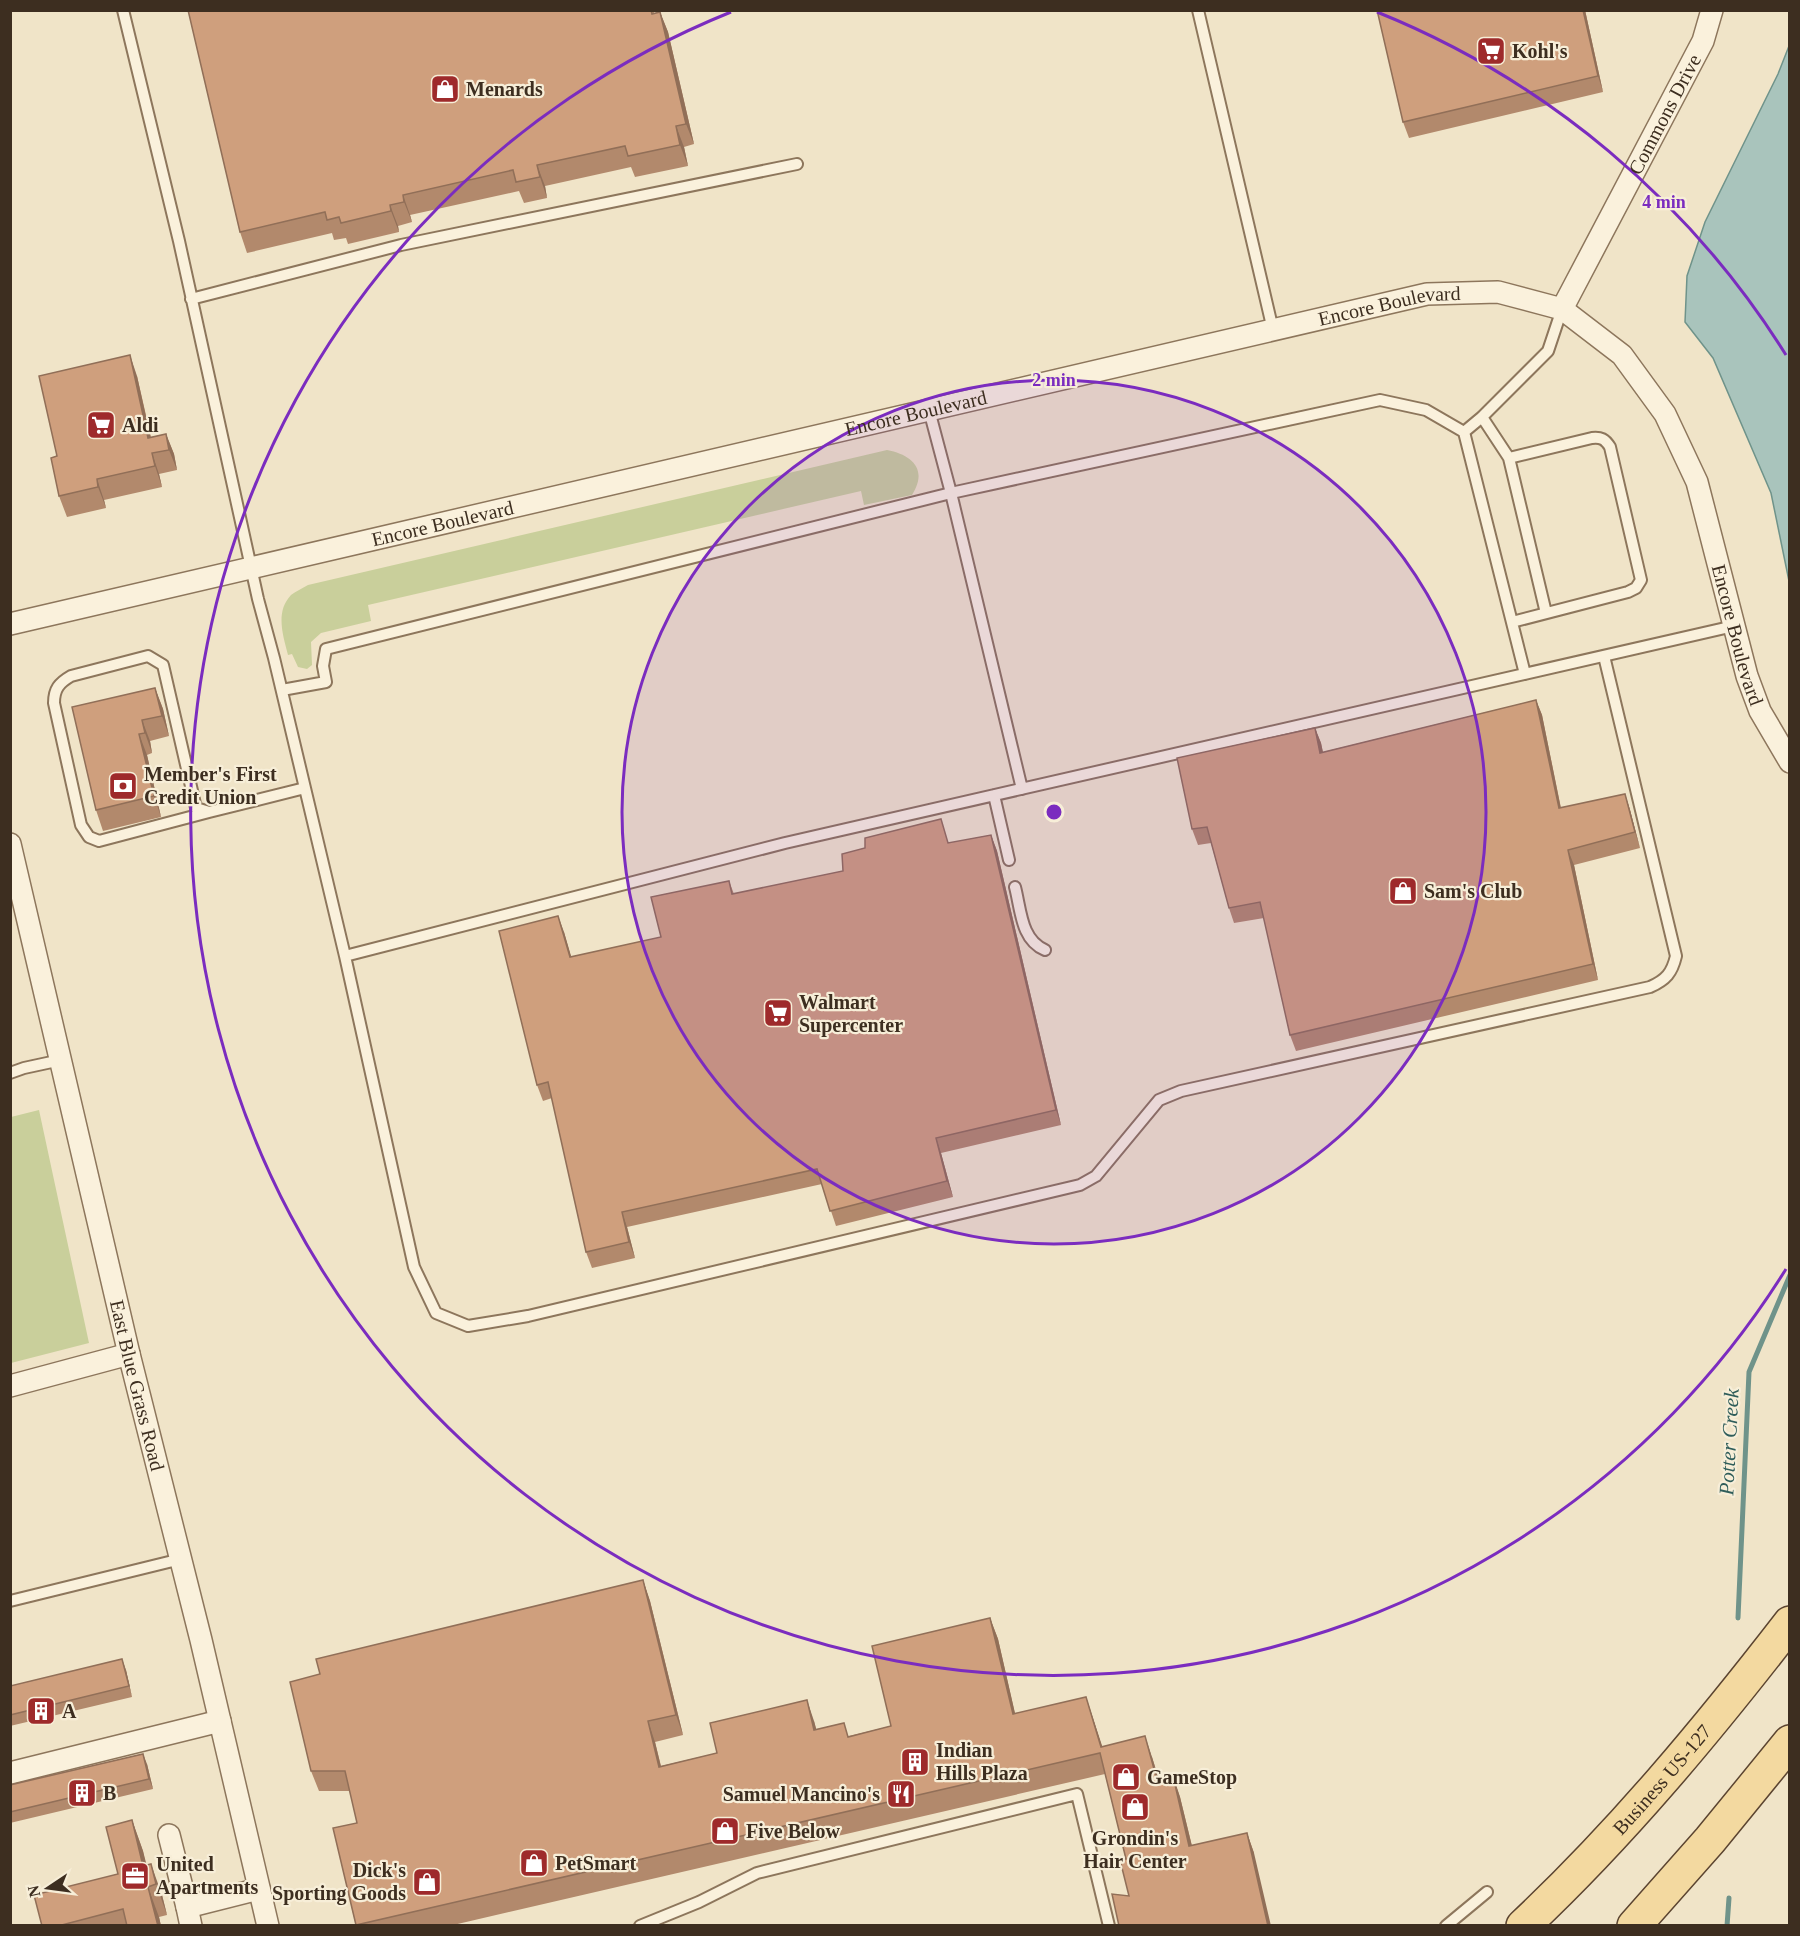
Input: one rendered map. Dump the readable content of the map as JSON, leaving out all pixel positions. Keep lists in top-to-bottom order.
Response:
{
  "streets": {
    "main road": ["Business US-127"],
    "street": ["Commons Drive", "Encore Boulevard", "East Blue Grass Road"]
  },
  "crossings": [
    ["Commons Drive", "Encore Boulevard"]
  ],
  "water": ["Potter Creek"],
  "places": {
    "supermarket": ["Kohl's", "Aldi", "Walmart Supercenter"],
    "shop": [
      "Menards",
      "Sam's Club",
      "GameStop",
      "Grondin's Hair Center",
      "Five Below",
      "PetSmart",
      "Dick's Sporting Goods"
    ],
    "bank": ["Member's First Credit Union"],
    "building": ["A", "Indian Hills Plaza", "B"],
    "restaurant": ["Samuel Mancino's"],
    "office": ["United Apartments"]
  },
  "north": "left",
  "rings": ["4 min", "2 min"]
}
